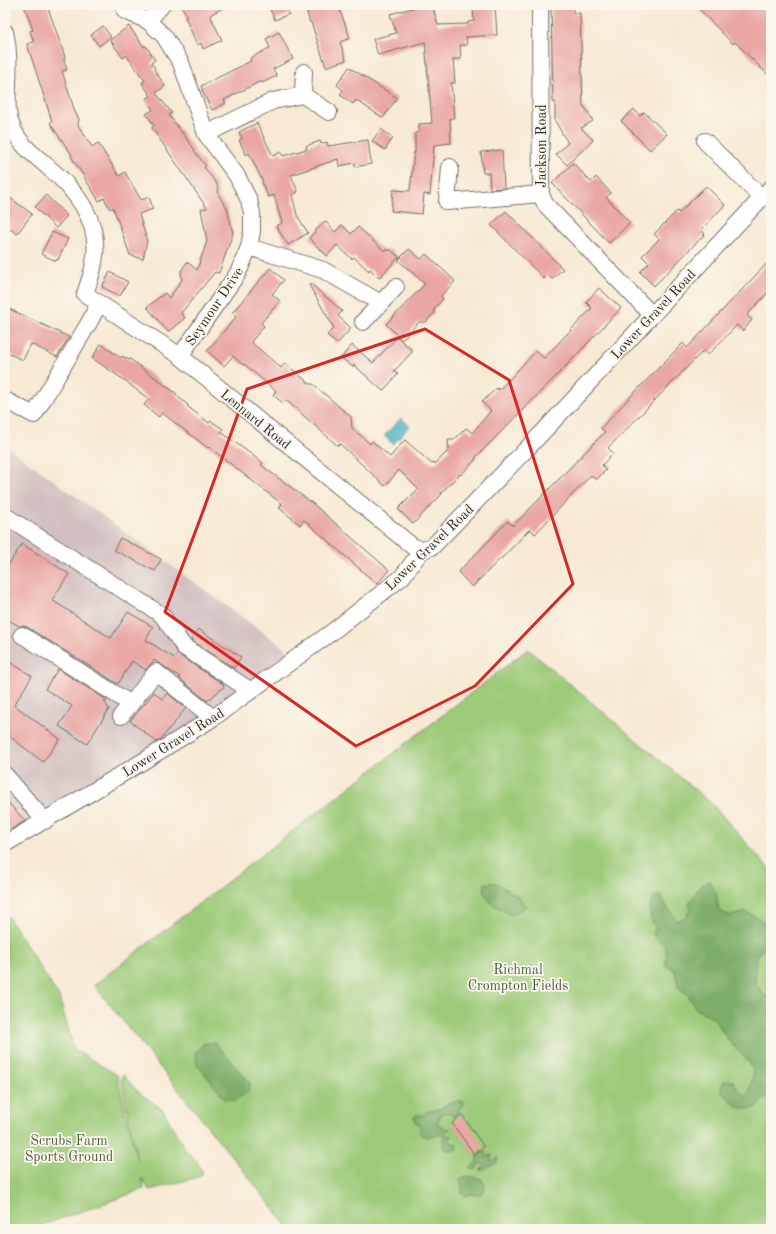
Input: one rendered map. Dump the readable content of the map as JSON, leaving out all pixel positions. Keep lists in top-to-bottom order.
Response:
{
  "streets": {
    "street": [
      "Jackson Road",
      "Seymour Drive",
      "Lower Gravel Road",
      "Lennard Road"
    ]
  },
  "crossings": [
    ["Jackson Road", "Lower Gravel Road"],
    ["Seymour Drive", "Lennard Road"],
    ["Lower Gravel Road", "Lennard Road"]
  ],
  "parks": ["Richmal Crompton Fields", "Scrubs Farm Sports Ground"]
}
